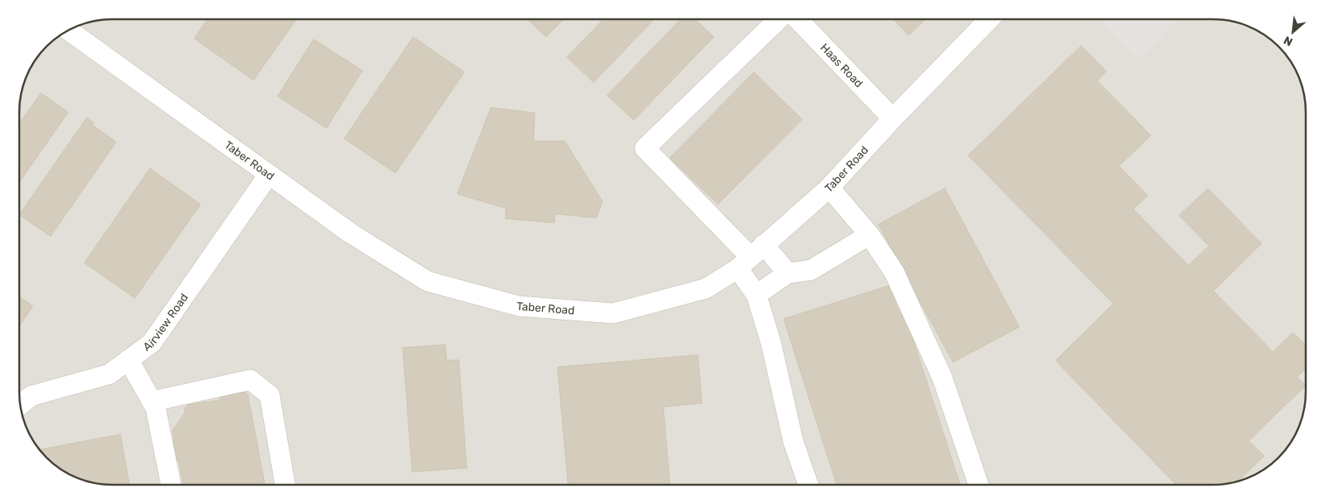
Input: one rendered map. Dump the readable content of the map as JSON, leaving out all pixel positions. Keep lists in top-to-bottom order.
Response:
{
  "streets": {
    "street": ["Haas Road", "Taber Road", "Airview Road"]
  },
  "crossings": [
    ["Haas Road", "Taber Road"],
    ["Taber Road", "Airview Road"]
  ],
  "north": "bottom left"
}
